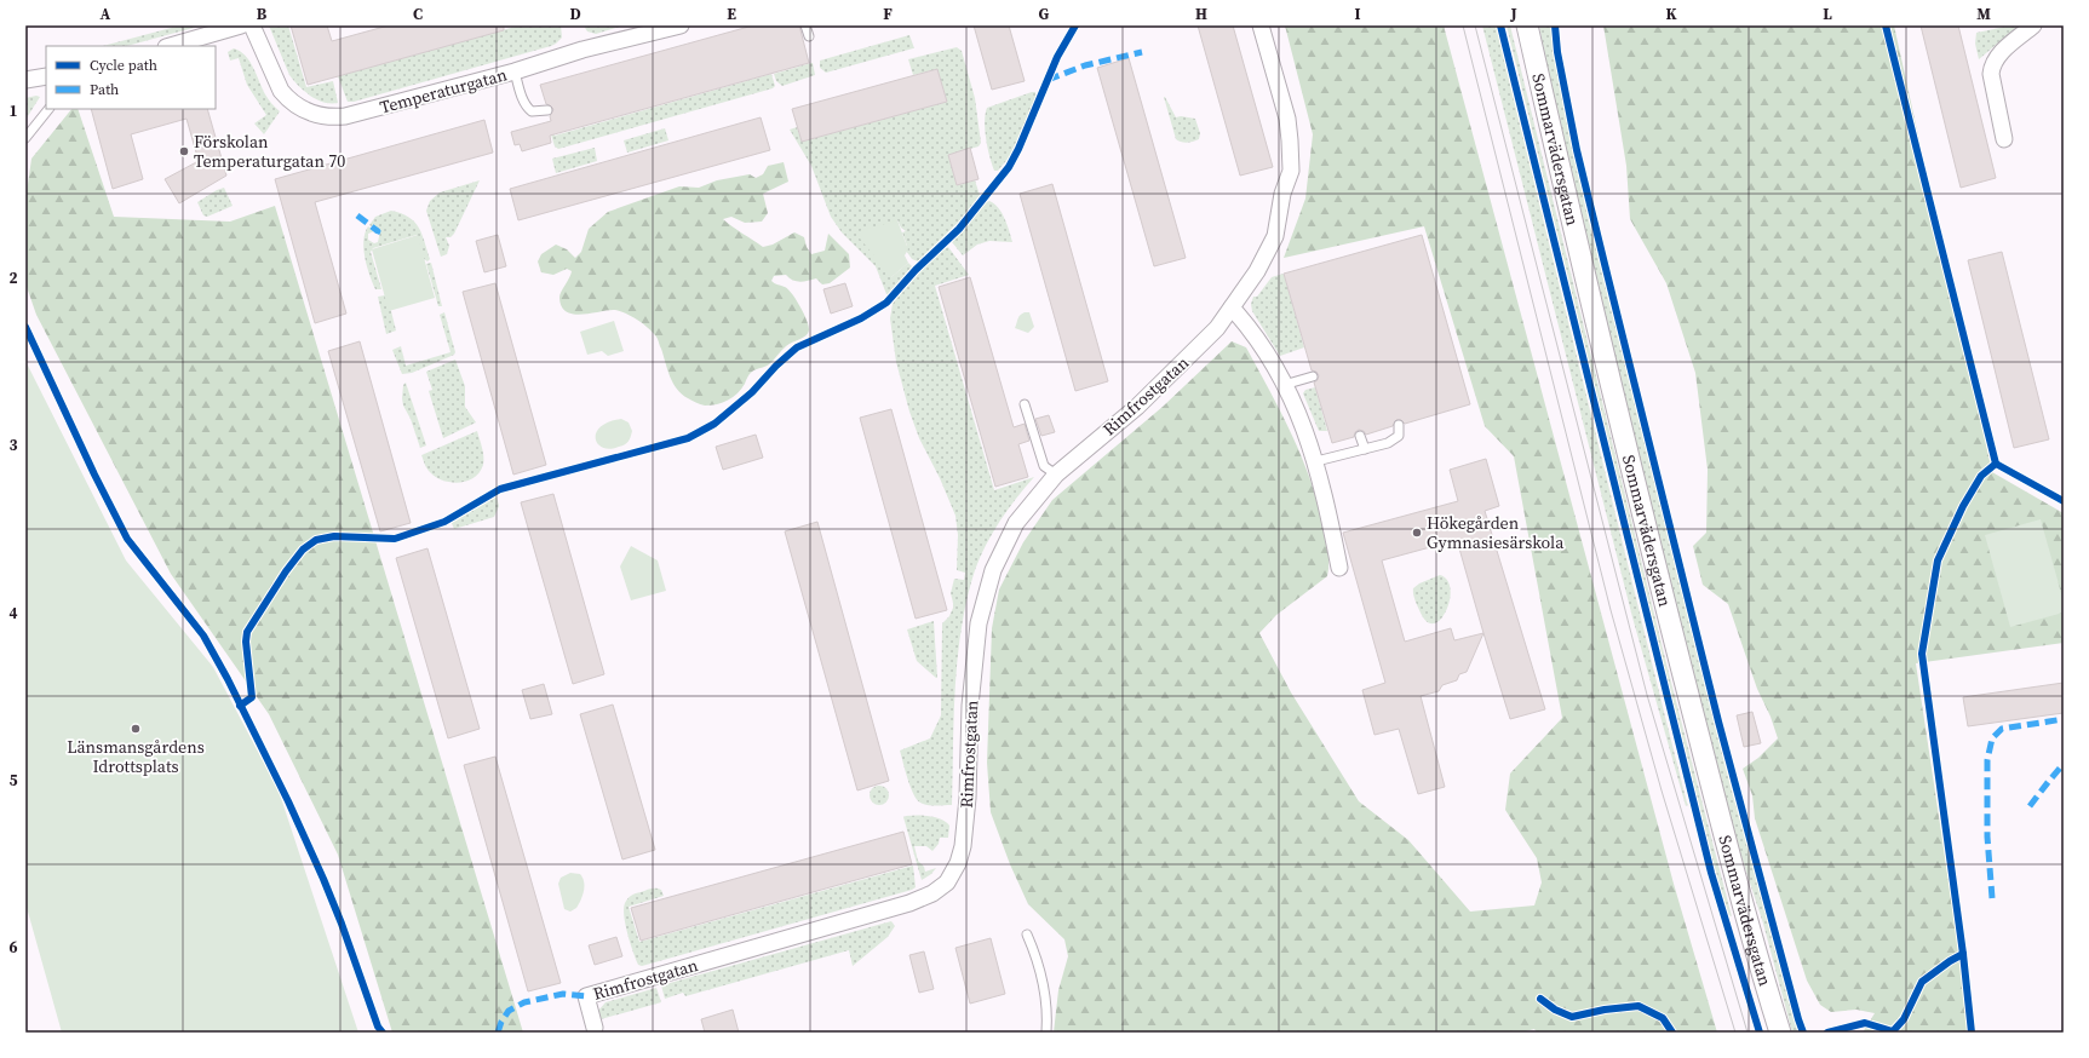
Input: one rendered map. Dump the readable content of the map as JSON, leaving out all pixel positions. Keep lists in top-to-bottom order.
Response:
{
  "streets": {
    "street": ["Temperaturgatan", "Sommarvädersgatan", "Rimfrostgatan"]
  },
  "places": ["Förskolan Temperaturgatan 70", "Hökegården Gymnasiesärskola", "Länsmansgårdens Idrottsplats"],
  "legend": ["Cycle path", "Path"],
  "grid": {
    "columns": [
      "A",
      "B",
      "C",
      "D",
      "E",
      "F",
      "G",
      "H",
      "I",
      "J",
      "K",
      "L",
      "M"
    ],
    "rows": [
      "1",
      "2",
      "3",
      "4",
      "5",
      "6"
    ]
  }
}
